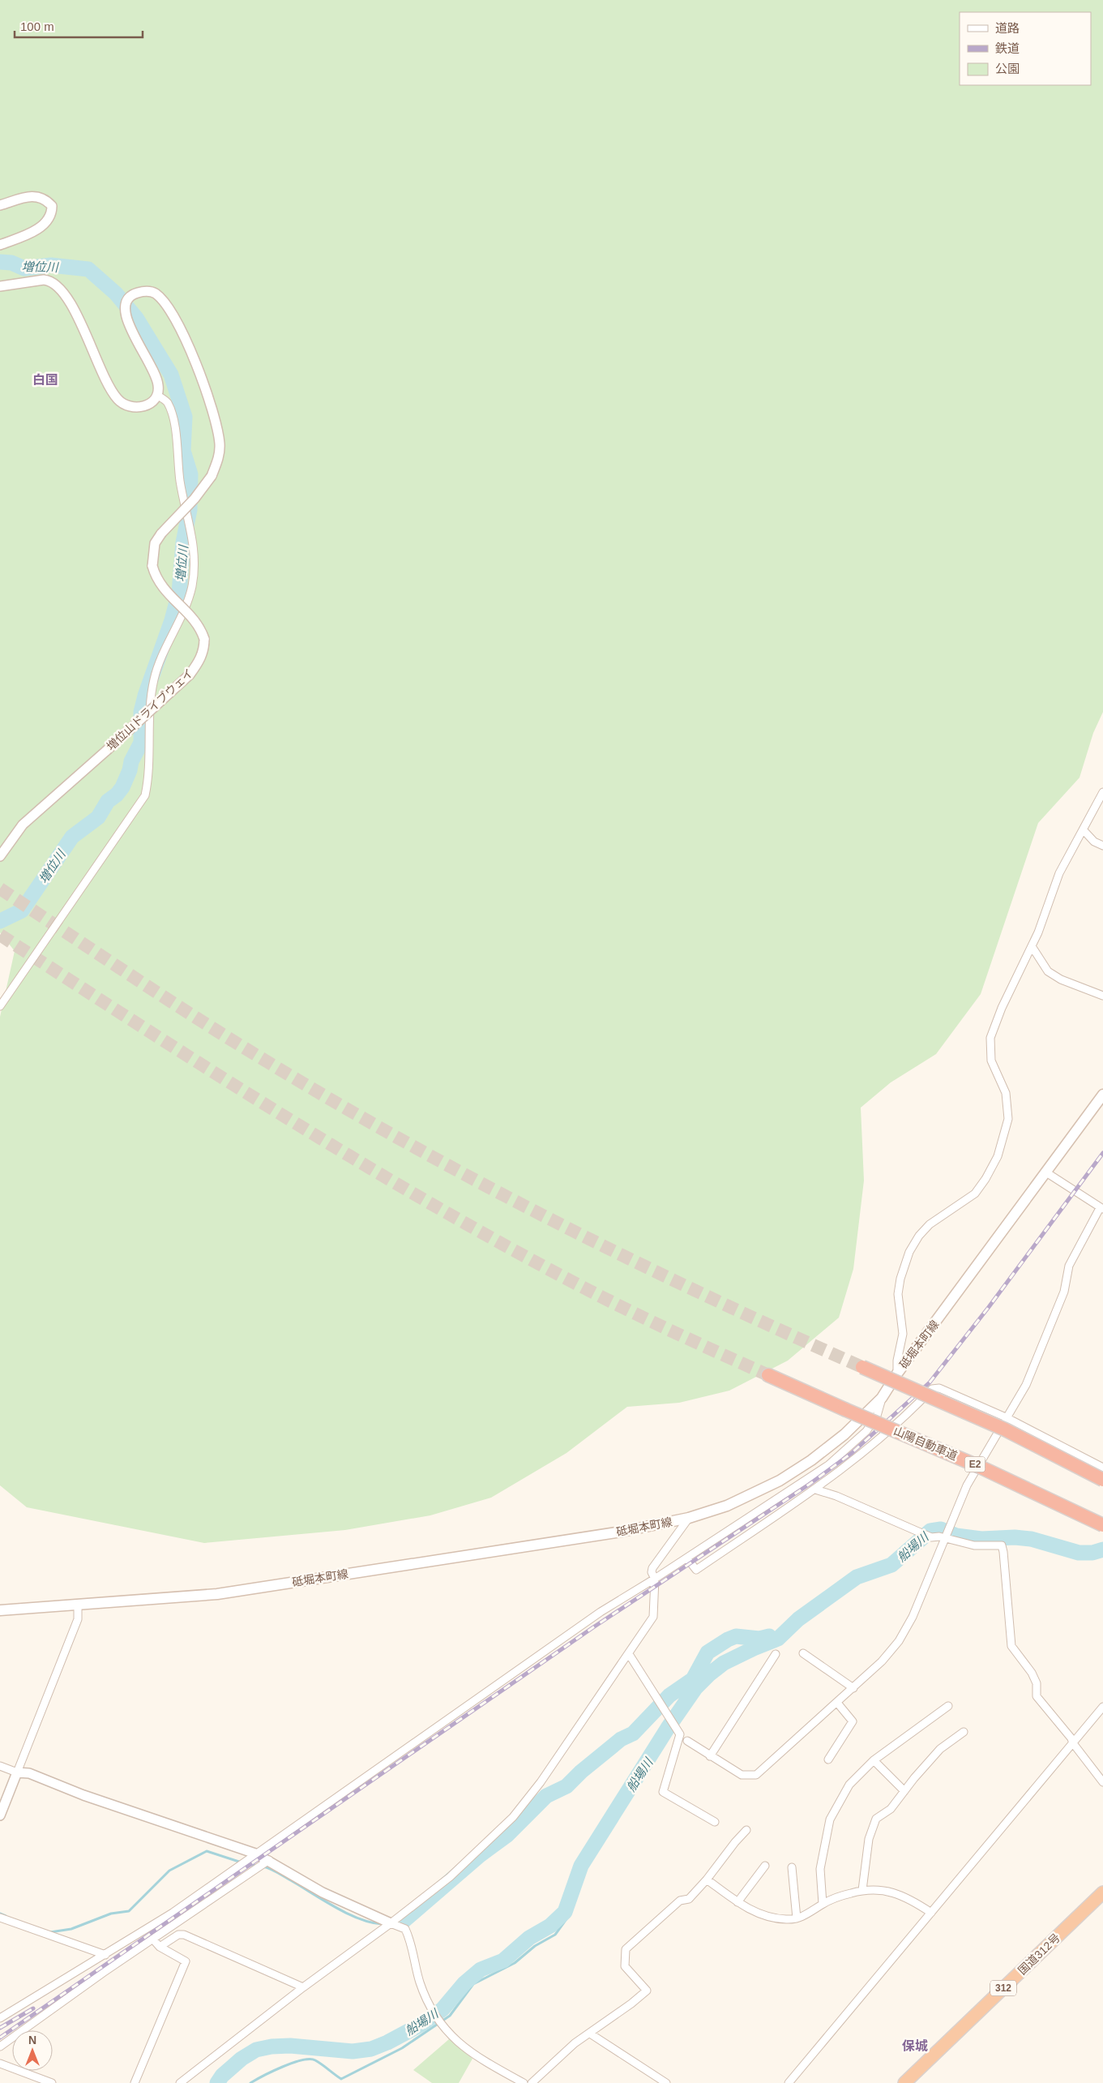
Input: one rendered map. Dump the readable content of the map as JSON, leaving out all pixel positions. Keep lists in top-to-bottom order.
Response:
{
  "streets": {
    "highway": [
      "山陽自動車道",
      "E2",
      "国道312号",
      "312"
    ],
    "main road": ["砥堀本町線"],
    "street": ["増位山ドライブウェイ"]
  },
  "districts": ["白国", "保城"],
  "water": ["増位川", "船場川"],
  "legend": ["道路", "鉄道", "公園"],
  "scale_bar": "100 m",
  "north": "top"
}
